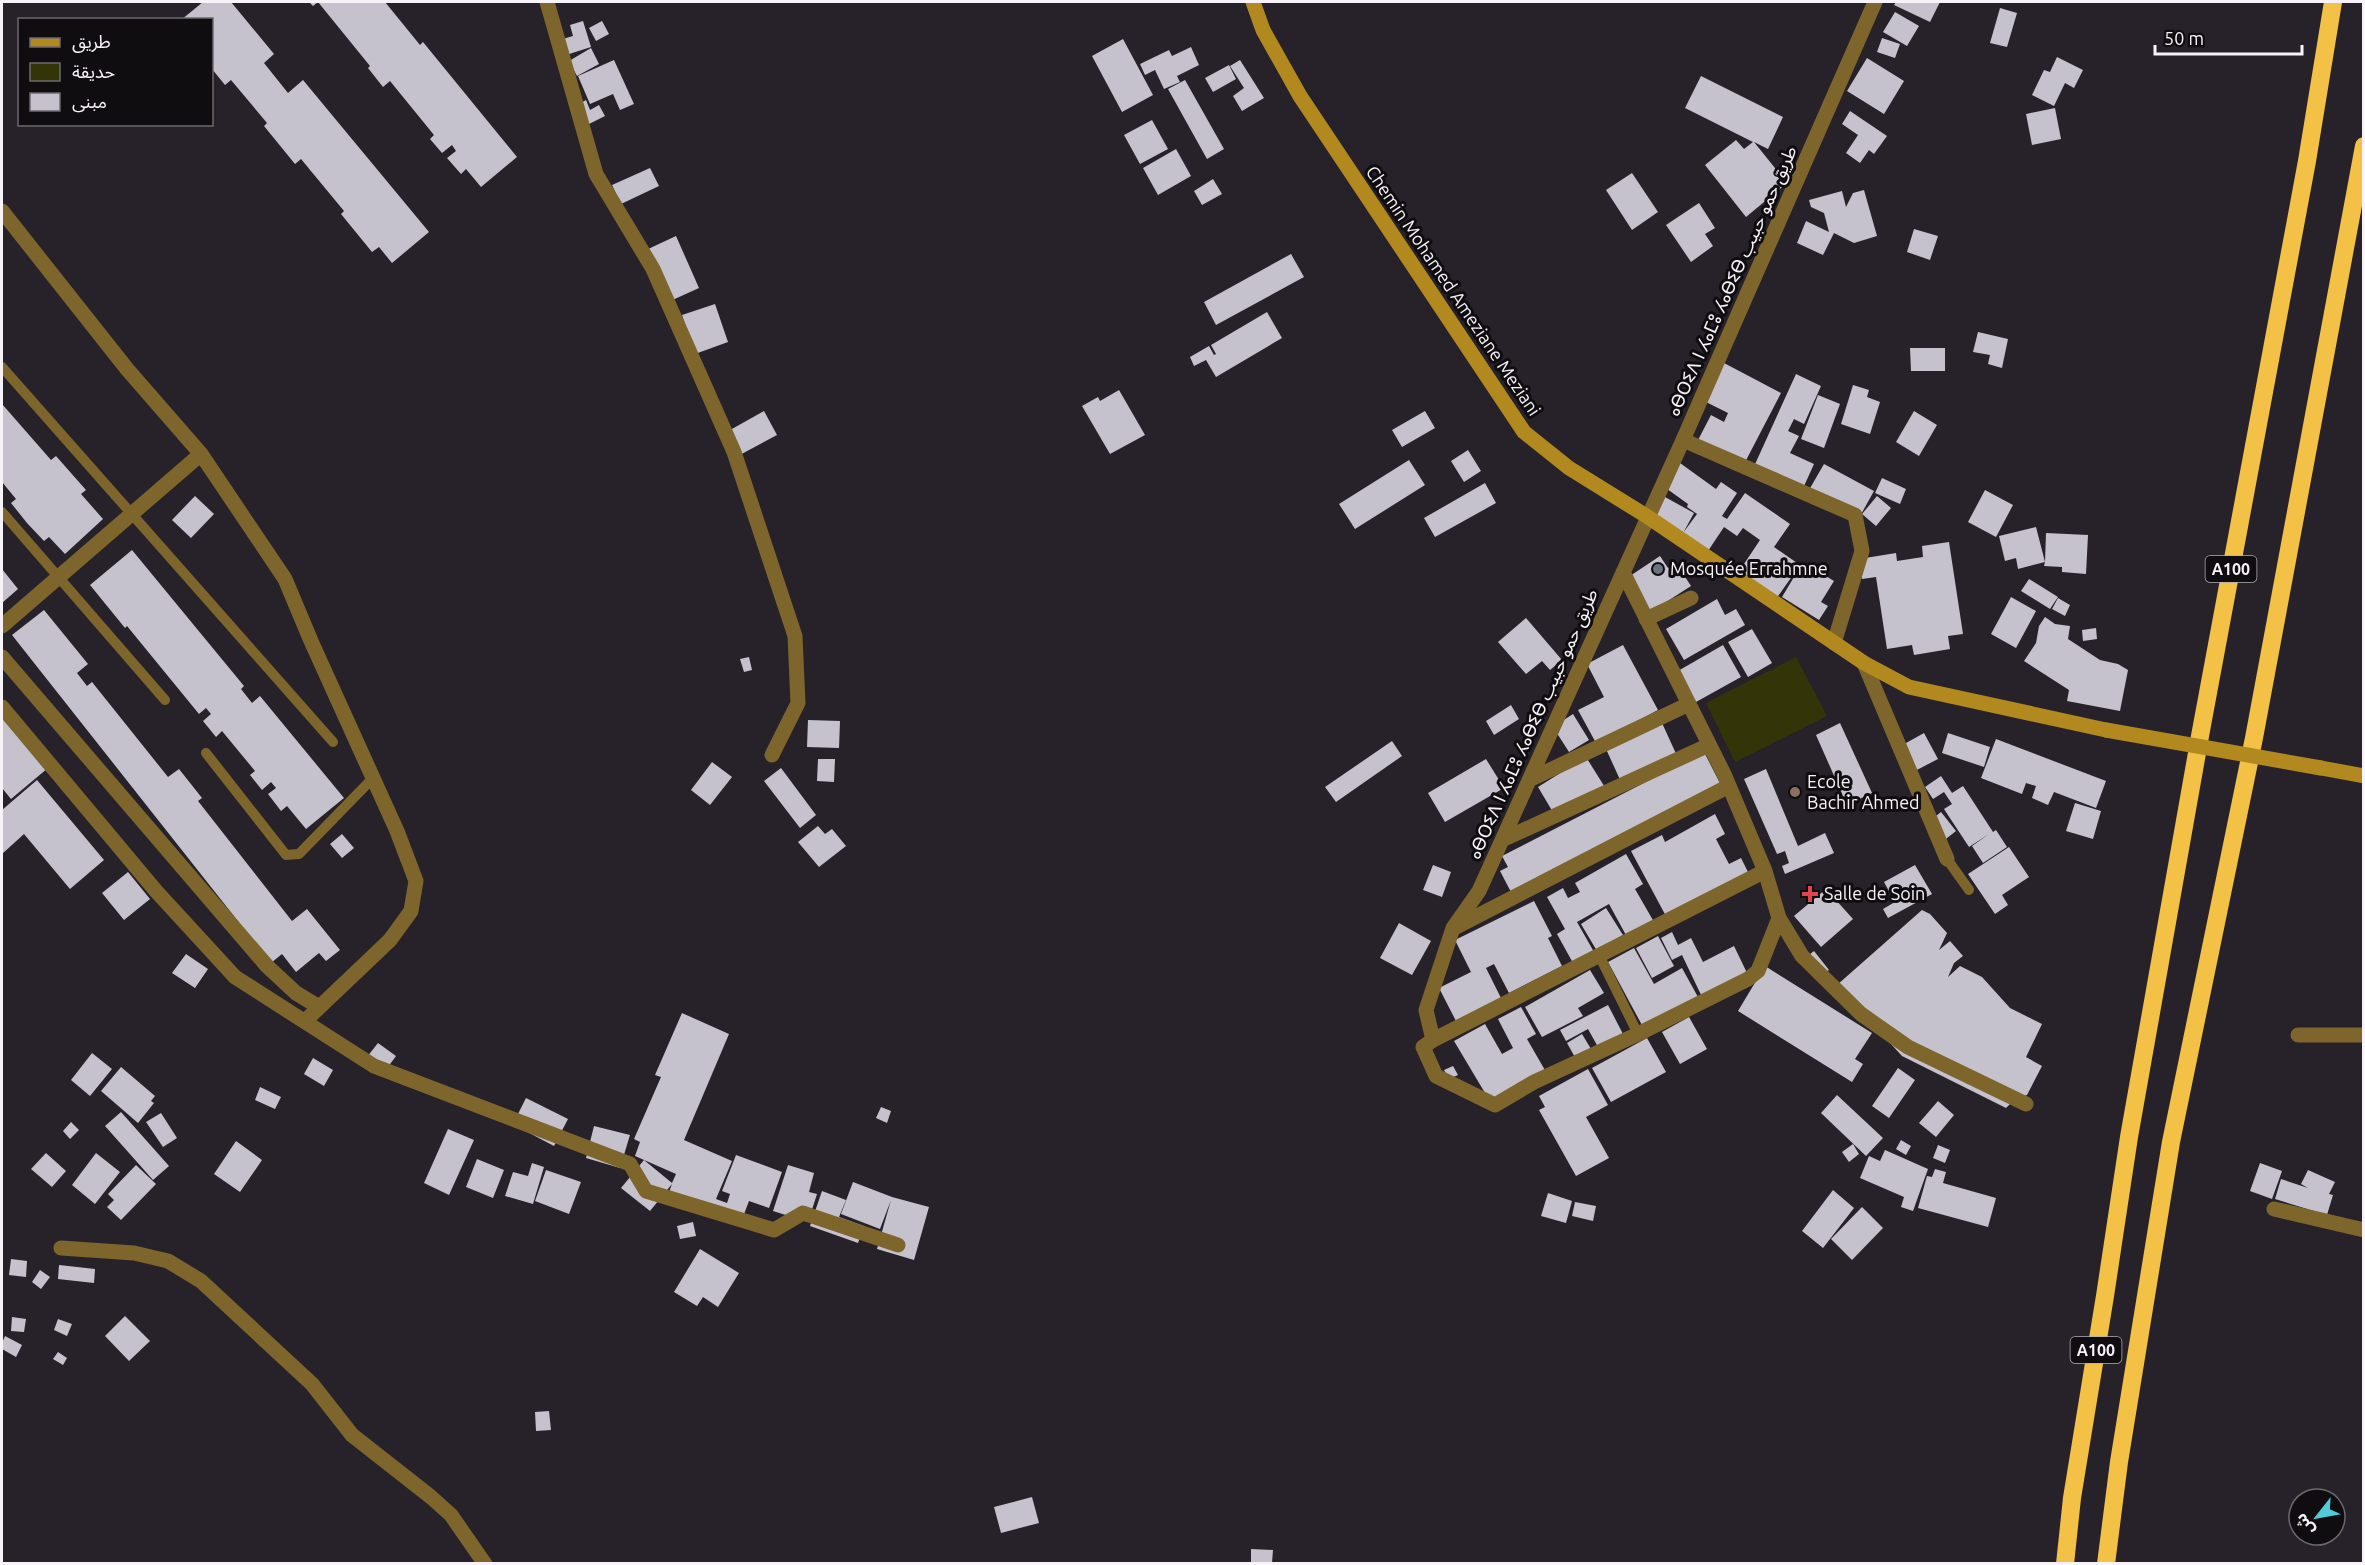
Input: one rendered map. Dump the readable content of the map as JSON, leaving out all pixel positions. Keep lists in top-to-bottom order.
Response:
{
  "streets": {
    "highway": ["A100"],
    "main road": ["Chemin Mohamed Ameziane Meziani"],
    "street": ["ⴰⴱⵔⵉⴷ ⵏ ⵃⴰⵎⵓ ⵃⴰⴱⵉⴱ طريق حمو حبيب"]
  },
  "crossings": [
    ["ⴰⴱⵔⵉⴷ ⵏ ⵃⴰⵎⵓ ⵃⴰⴱⵉⴱ طريق حمو حبيب", "Chemin Mohamed Ameziane Meziani"]
  ],
  "places": {
    "other": ["Mosquée Errahmne", "Ecole Bachir Ahmed"],
    "health": ["Salle de Soin"]
  },
  "legend": ["طريق", "حديقة", "مبنى"],
  "scale_bar": "50 m",
  "north": "bottom left"
}
